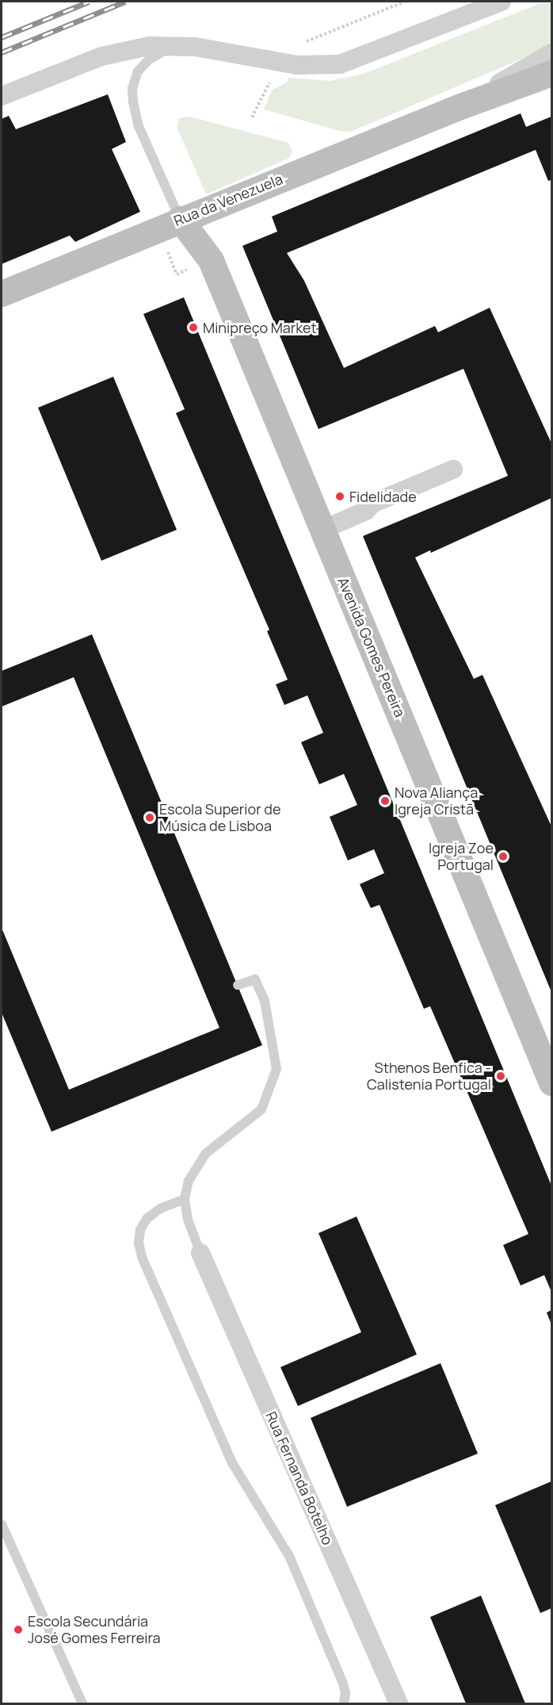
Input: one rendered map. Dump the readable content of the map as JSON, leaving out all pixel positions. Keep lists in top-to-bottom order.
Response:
{
  "streets": {
    "street": ["Rua da Venezuela", "Avenida Gomes Pereira", "Rua Fernanda Botelho"]
  },
  "crossings": [
    ["Rua da Venezuela", "Avenida Gomes Pereira"]
  ],
  "places": [
    "Minipreço Market",
    "Fidelidade",
    "Nova Aliança Igreja Cristã",
    "Escola Superior de Música de Lisboa",
    "Igreja Zoe Portugal",
    "Sthenos Benfica - Calistenia Portugal",
    "Escola Secundária José Gomes Ferreira"
  ]
}
